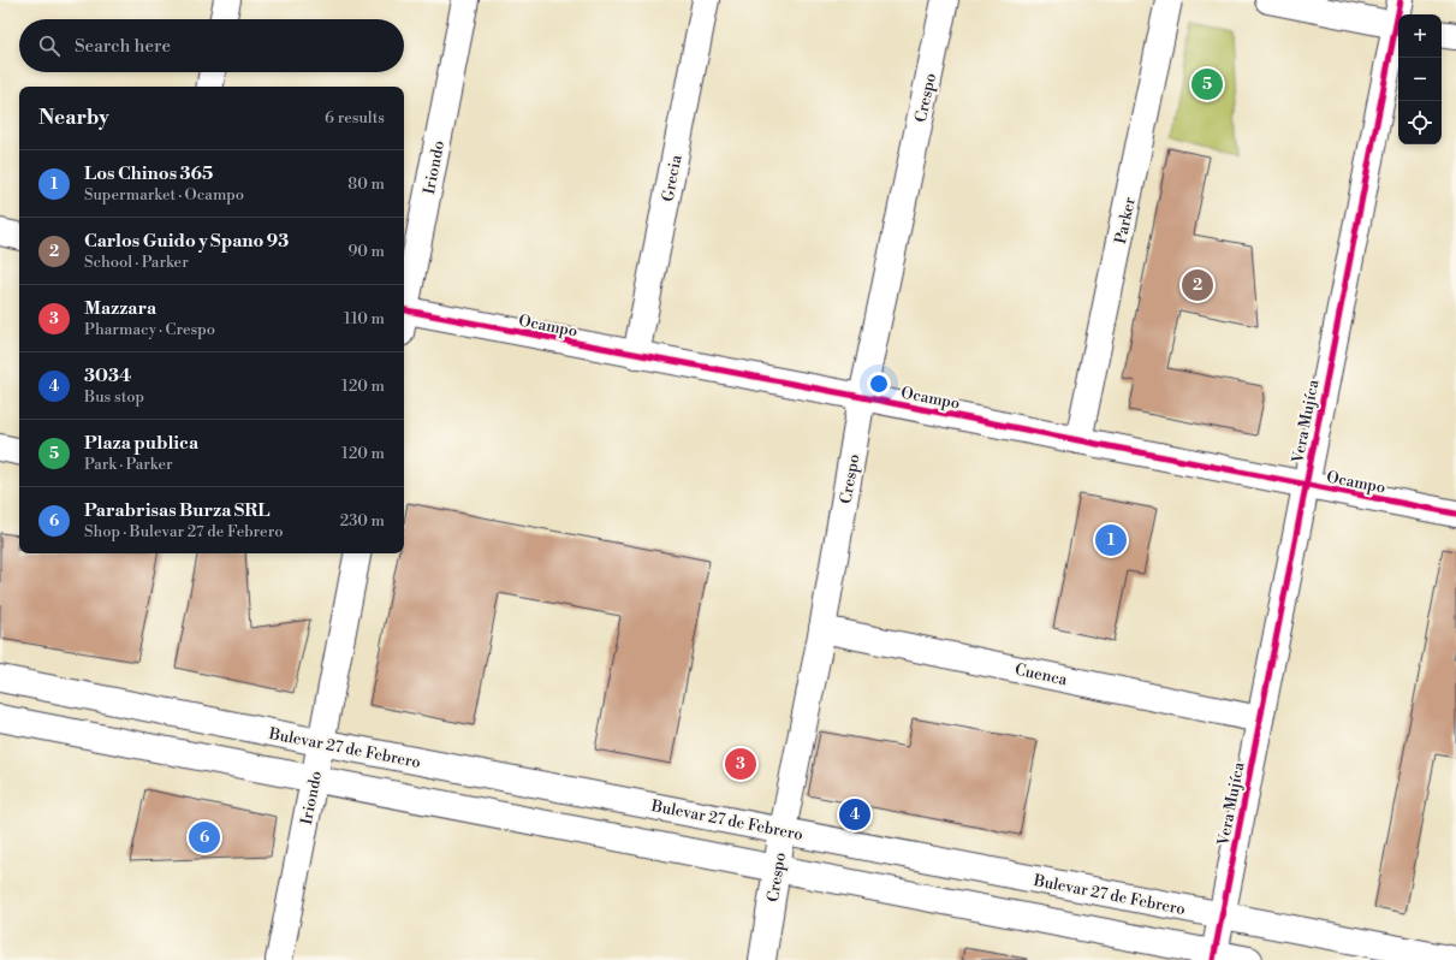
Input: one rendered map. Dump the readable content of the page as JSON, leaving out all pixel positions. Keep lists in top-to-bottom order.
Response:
{
  "streets": {
    "street": [
      "Crespo",
      "Iriondo",
      "Grecia",
      "Parker",
      "Ocampo",
      "Vera Mujíca",
      "Cuenca",
      "Bulevar 27 de Febrero"
    ]
  },
  "crossings": [
    ["Crespo", "Ocampo"],
    ["Crespo", "Cuenca"],
    ["Crespo", "Bulevar 27 de Febrero"],
    ["Iriondo", "Bulevar 27 de Febrero"],
    ["Grecia", "Ocampo"],
    ["Parker", "Ocampo"],
    ["Ocampo", "Vera Mujíca"],
    ["Vera Mujíca", "Cuenca"],
    ["Vera Mujíca", "Bulevar 27 de Febrero"]
  ],
  "page": {
    "map_buttons": ["+", "−"],
    "search": "Search here",
    "pins": [
      "5",
      "2",
      "1",
      "3",
      "4",
      "6"
    ],
    "heading": ["Nearby", "6 results"],
    "list": [
      {
        "mark": "1",
        "name": "Los Chinos 365",
        "note": "Supermarket · Ocampo",
        "value": "80 m"
      },
      {
        "mark": "2",
        "name": "Carlos Guido y Spano 93",
        "note": "School · Parker",
        "value": "90 m"
      },
      {
        "mark": "3",
        "name": "Mazzara",
        "note": "Pharmacy · Crespo",
        "value": "110 m"
      },
      {
        "mark": "4",
        "name": "3034",
        "note": "Bus stop",
        "value": "120 m"
      },
      {
        "mark": "5",
        "name": "Plaza publica",
        "note": "Park · Parker",
        "value": "120 m"
      },
      {
        "mark": "6",
        "name": "Parabrisas Burza SRL",
        "note": "Shop · Bulevar 27 de Febrero",
        "value": "230 m"
      }
    ]
  }
}
